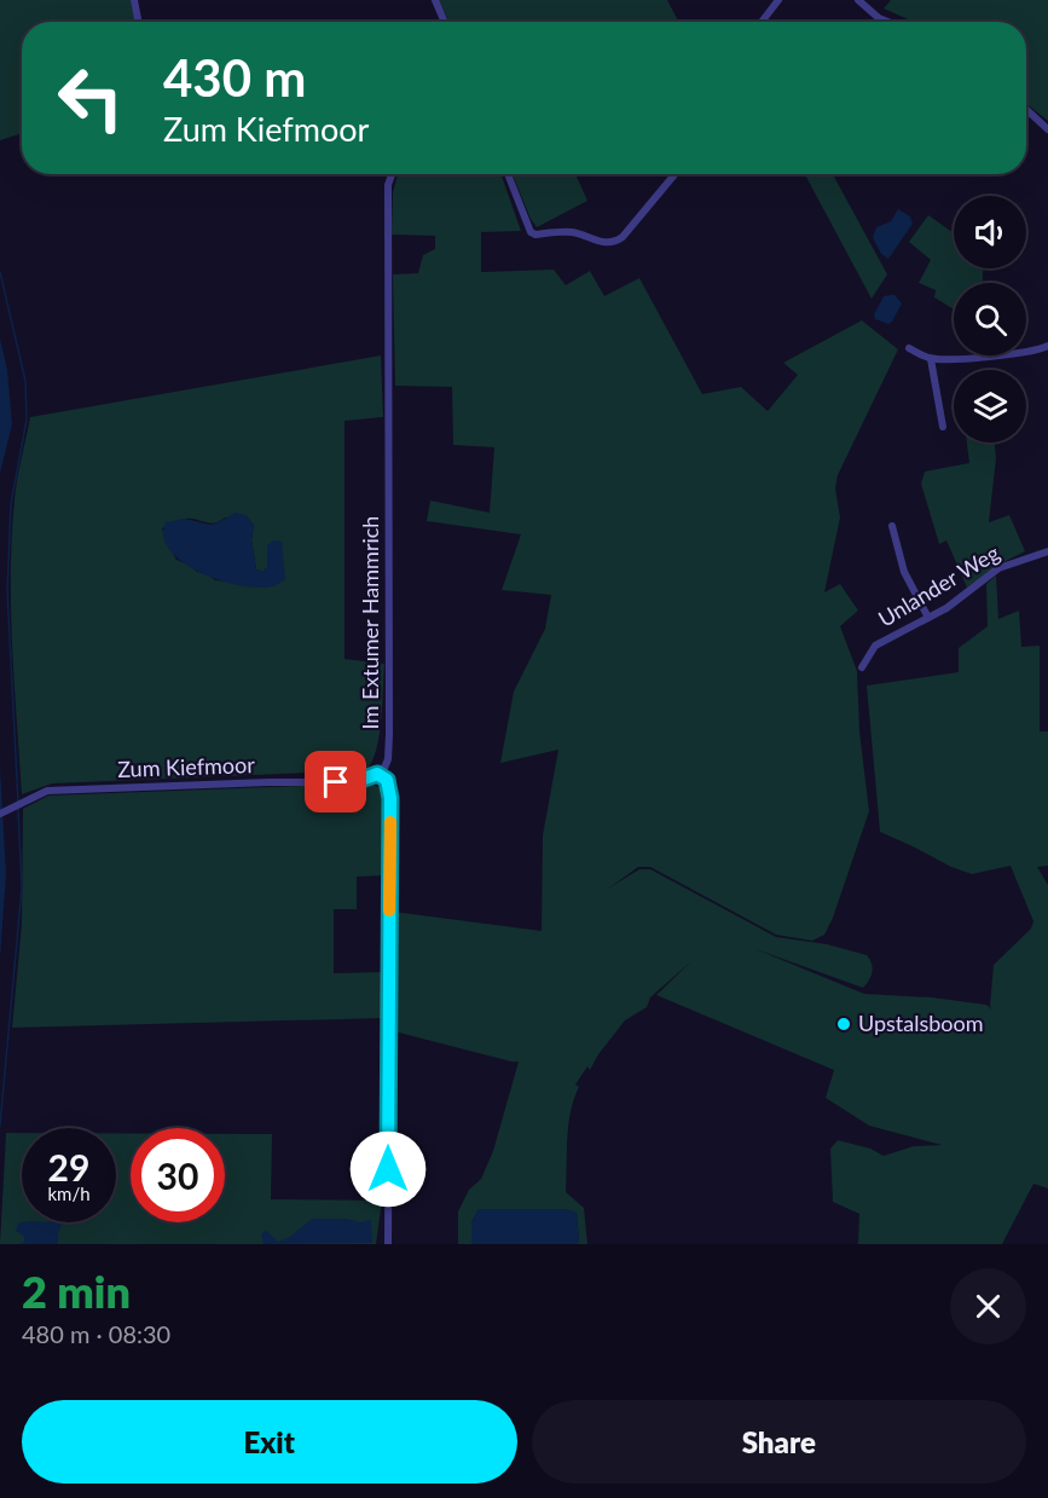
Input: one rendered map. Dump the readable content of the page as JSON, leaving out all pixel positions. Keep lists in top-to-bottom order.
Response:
{
  "streets": {
    "street": ["Unlander Weg", "Im Extumer Hammrich", "Zum Kiefmoor"]
  },
  "crossings": [
    ["Im Extumer Hammrich", "Zum Kiefmoor"]
  ],
  "places": ["Upstalsboom"],
  "page": {
    "turn": ["430 m", "Zum Kiefmoor"],
    "speed": "29 km/h",
    "limit": "30",
    "heading": ["2 min", "480 m · 08:30"],
    "buttons": ["Exit", "Share"]
  }
}
